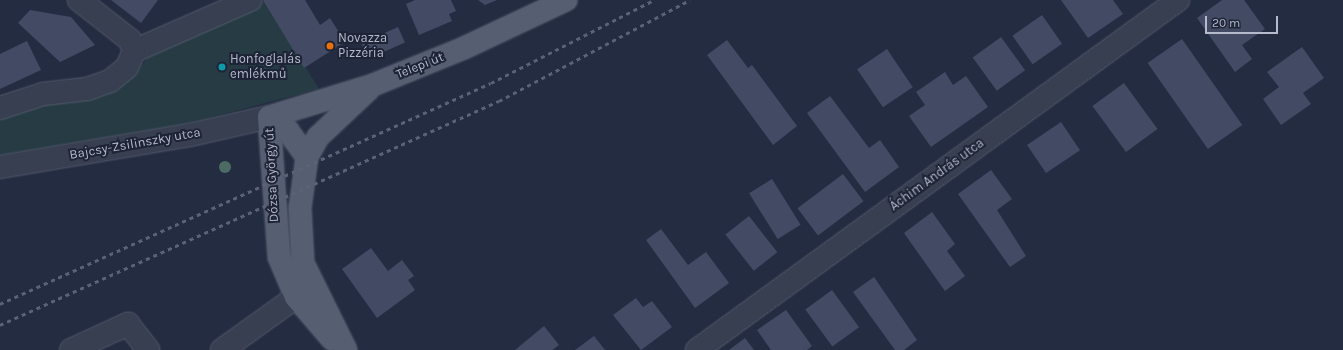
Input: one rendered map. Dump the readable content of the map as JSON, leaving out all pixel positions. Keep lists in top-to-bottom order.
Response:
{
  "streets": {
    "main road": ["Telepi út", "Dózsa György út"],
    "street": ["Bajcsy-Zsilinszky utca", "Áchim András utca"]
  },
  "crossings": [
    ["Telepi út", "Bajcsy-Zsilinszky utca"],
    ["Telepi út", "Dózsa György út"],
    ["Bajcsy-Zsilinszky utca", "Dózsa György út"]
  ],
  "places": ["Novazza Pizzéria", "Honfoglalás emlékmű"],
  "scale_bar": "20 m"
}
